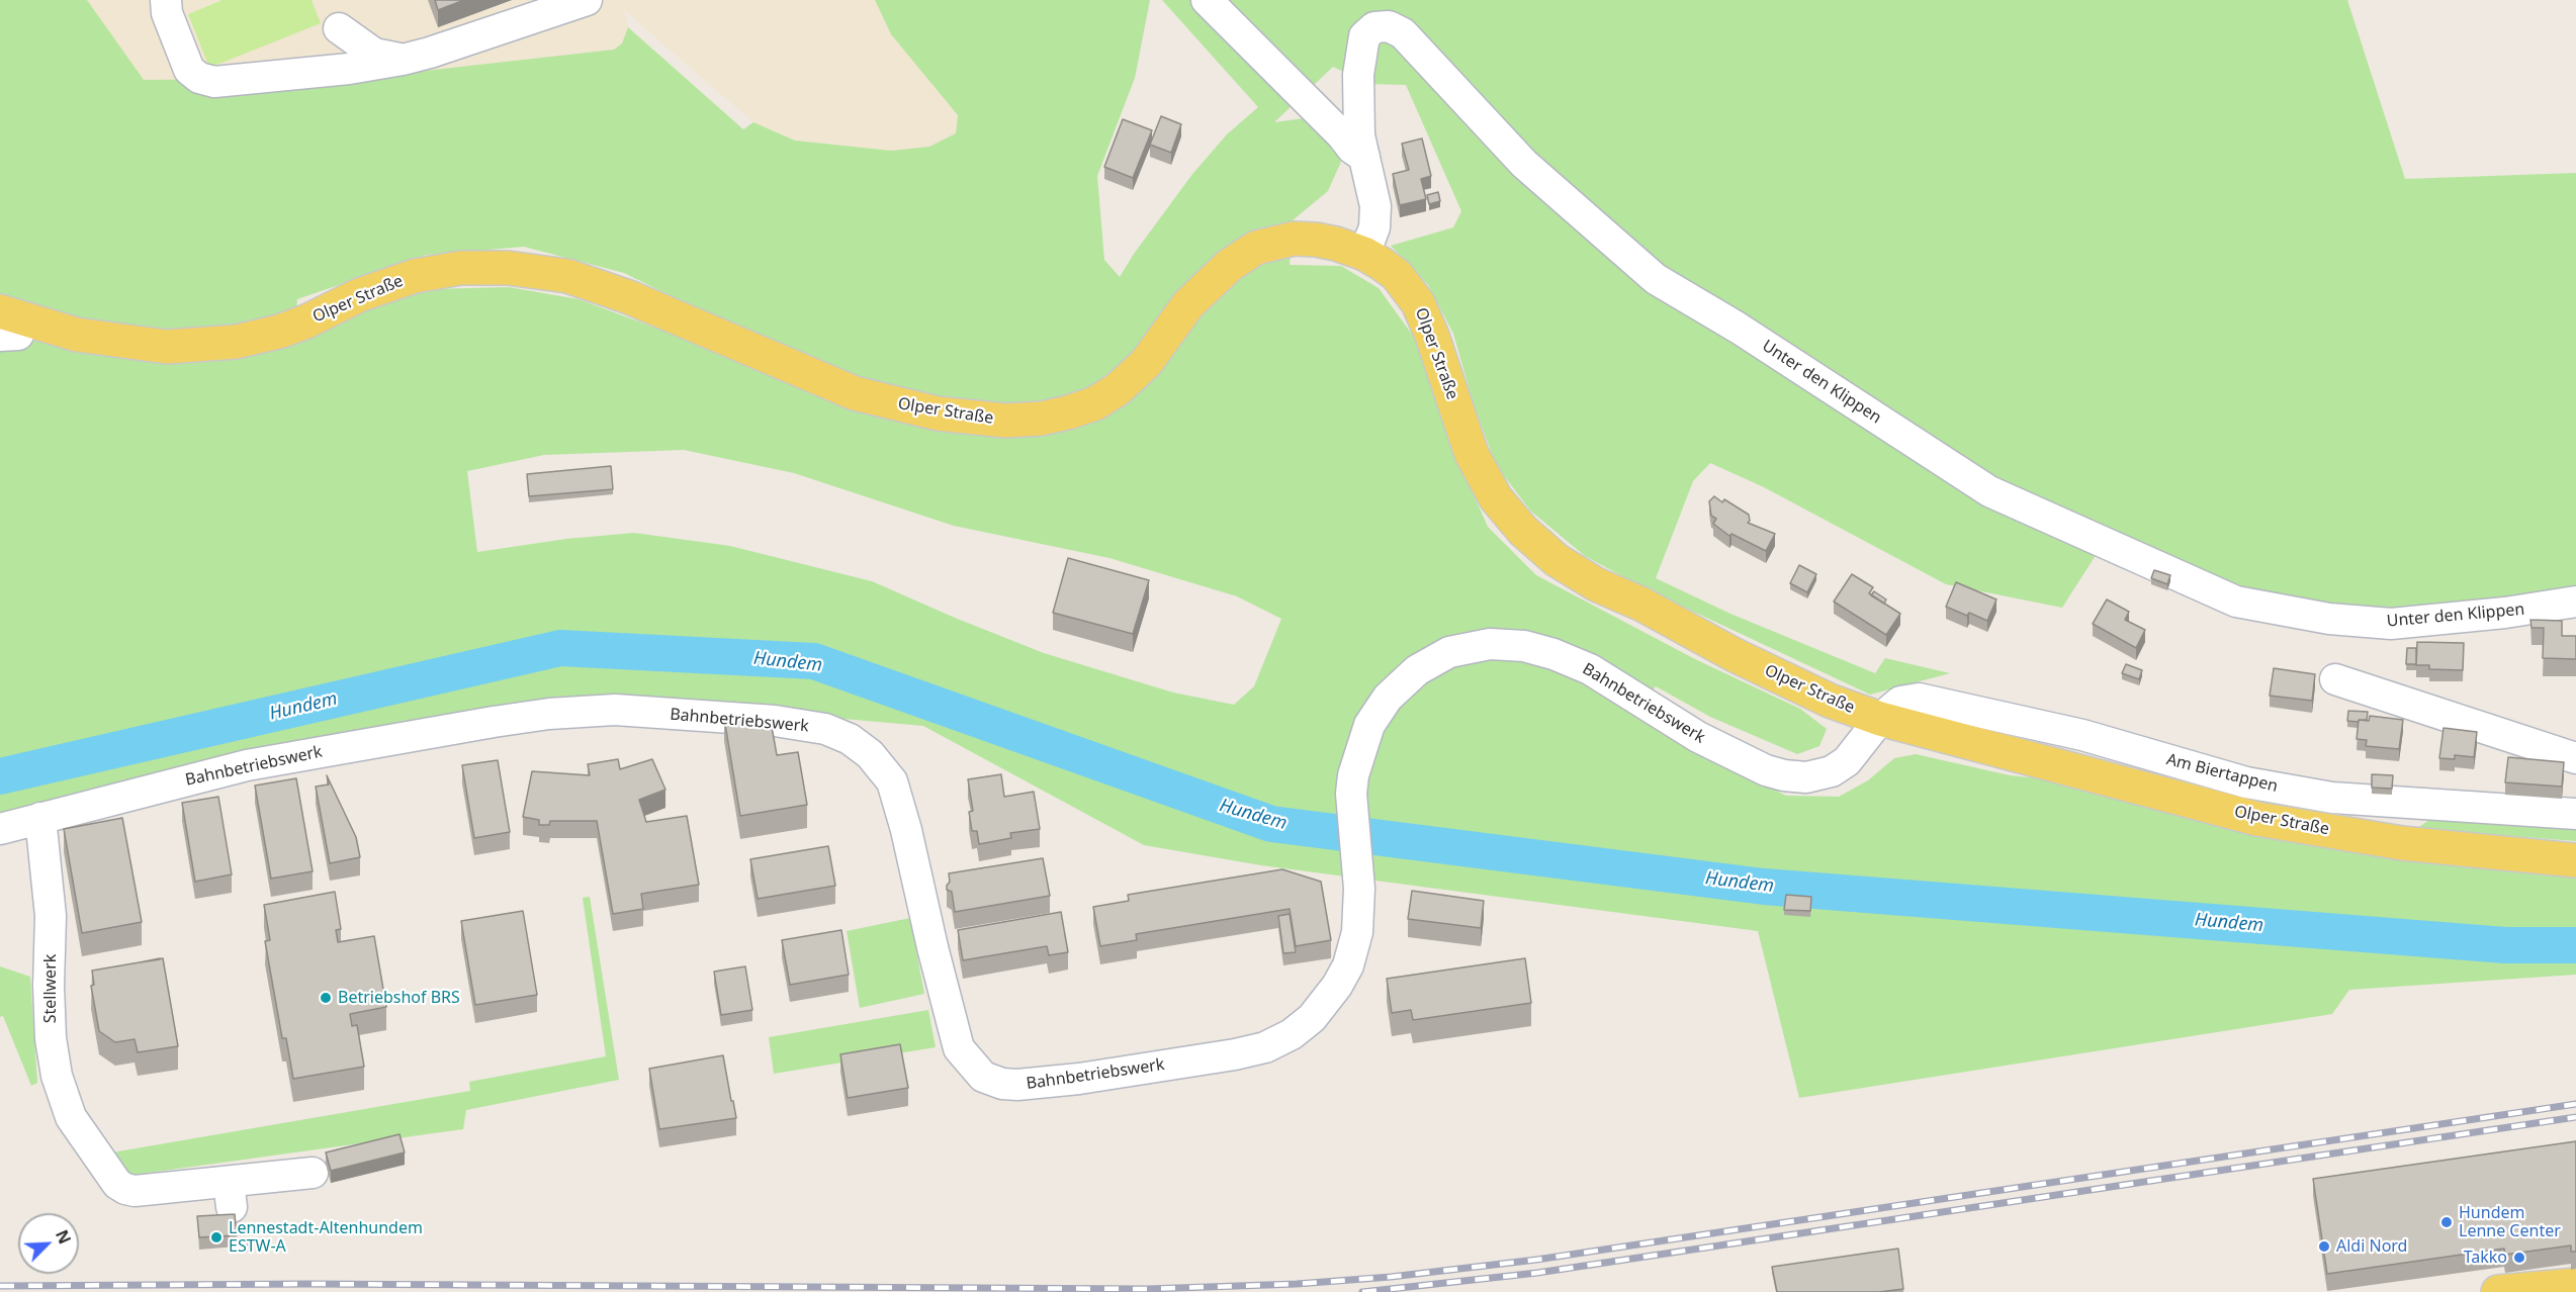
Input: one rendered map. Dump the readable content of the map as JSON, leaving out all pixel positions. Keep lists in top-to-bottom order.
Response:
{
  "streets": {
    "main road": ["Olper Straße"],
    "street": [
      "Unter den Klippen",
      "Bahnbetriebswerk",
      "Am Biertappen",
      "Stellwerk"
    ]
  },
  "crossings": [
    ["Olper Straße", "Unter den Klippen"],
    ["Olper Straße", "Bahnbetriebswerk"],
    ["Olper Straße", "Am Biertappen"],
    ["Bahnbetriebswerk", "Am Biertappen"],
    ["Bahnbetriebswerk", "Stellwerk"]
  ],
  "water": ["Hundem"],
  "places": [
    "Betriebshof BRS",
    "Hundem Lenne Center",
    "Lennestadt-Altenhundem ESTW-A",
    "Aldi Nord",
    "Takko"
  ],
  "north": "top right"
}
